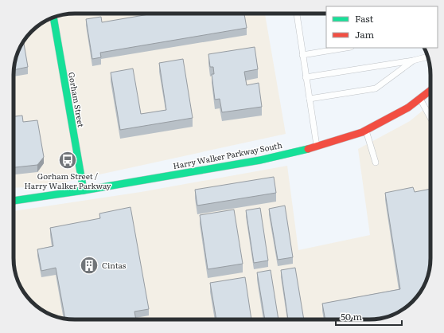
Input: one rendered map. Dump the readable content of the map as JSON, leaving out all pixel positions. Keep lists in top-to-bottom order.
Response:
{
  "streets": {
    "street": ["Gorham Street", "Harry Walker Parkway South"]
  },
  "crossings": [
    ["Gorham Street", "Harry Walker Parkway South"]
  ],
  "places": {
    "bus stop": ["Gorham Street / Harry Walker Parkway"],
    "building": ["Cintas"]
  },
  "legend": ["Fast", "Jam"],
  "scale_bar": "50 m"
}
